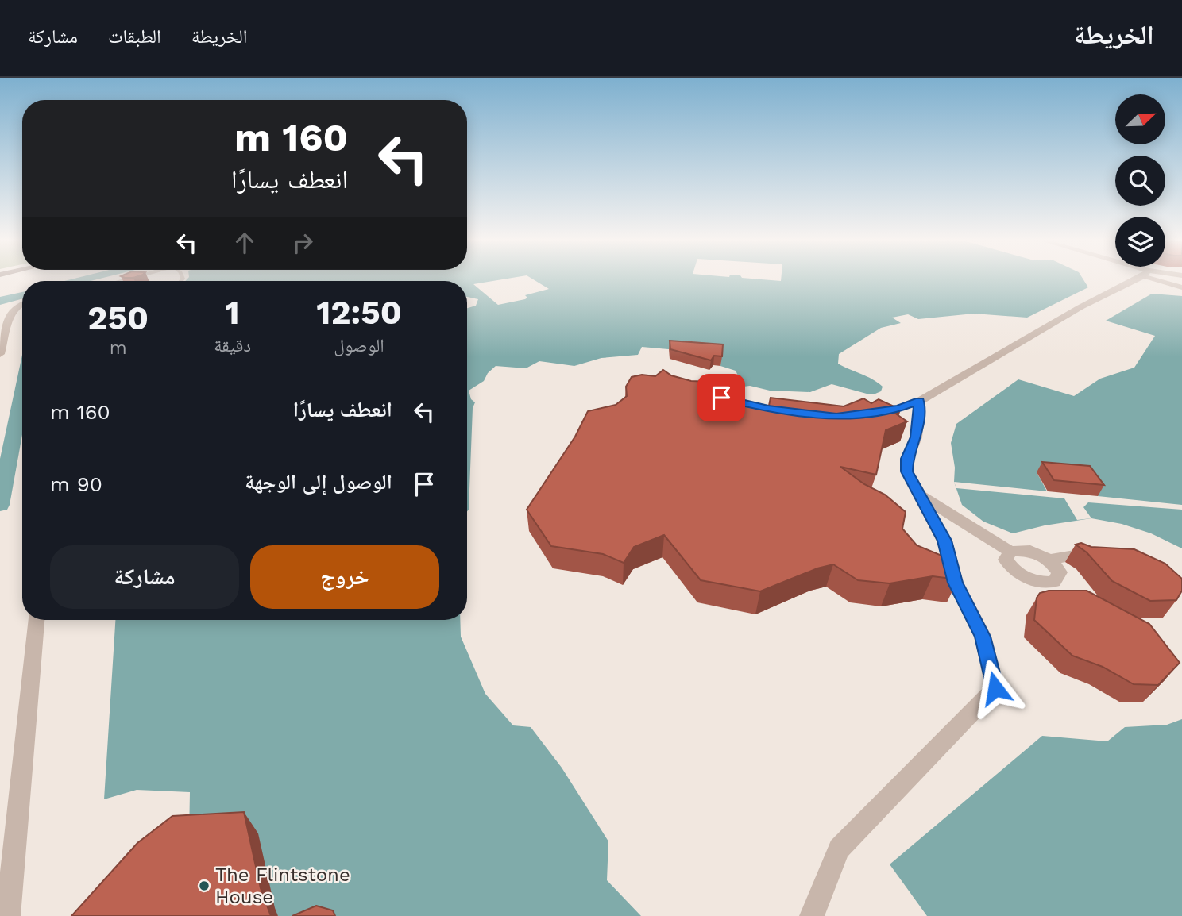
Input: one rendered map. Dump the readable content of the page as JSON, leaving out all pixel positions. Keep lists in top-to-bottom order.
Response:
{
  "places": ["The Flintstone House"],
  "north": "top right",
  "page": {
    "header": "الخريطة",
    "nav": ["الخريطة", "الطبقات", "مشاركة"],
    "turn": ["160 m", "انعطف يسارًا"],
    "eta": [
      "12:50",
      "الوصول",
      "1",
      "دقيقة",
      "250",
      "m"
    ],
    "list": [
      {
        "name": "انعطف يسارًا",
        "value": "160 m"
      },
      {
        "name": "الوصول إلى الوجهة",
        "value": "90 m"
      }
    ],
    "buttons": ["خروج", "مشاركة"]
  }
}
